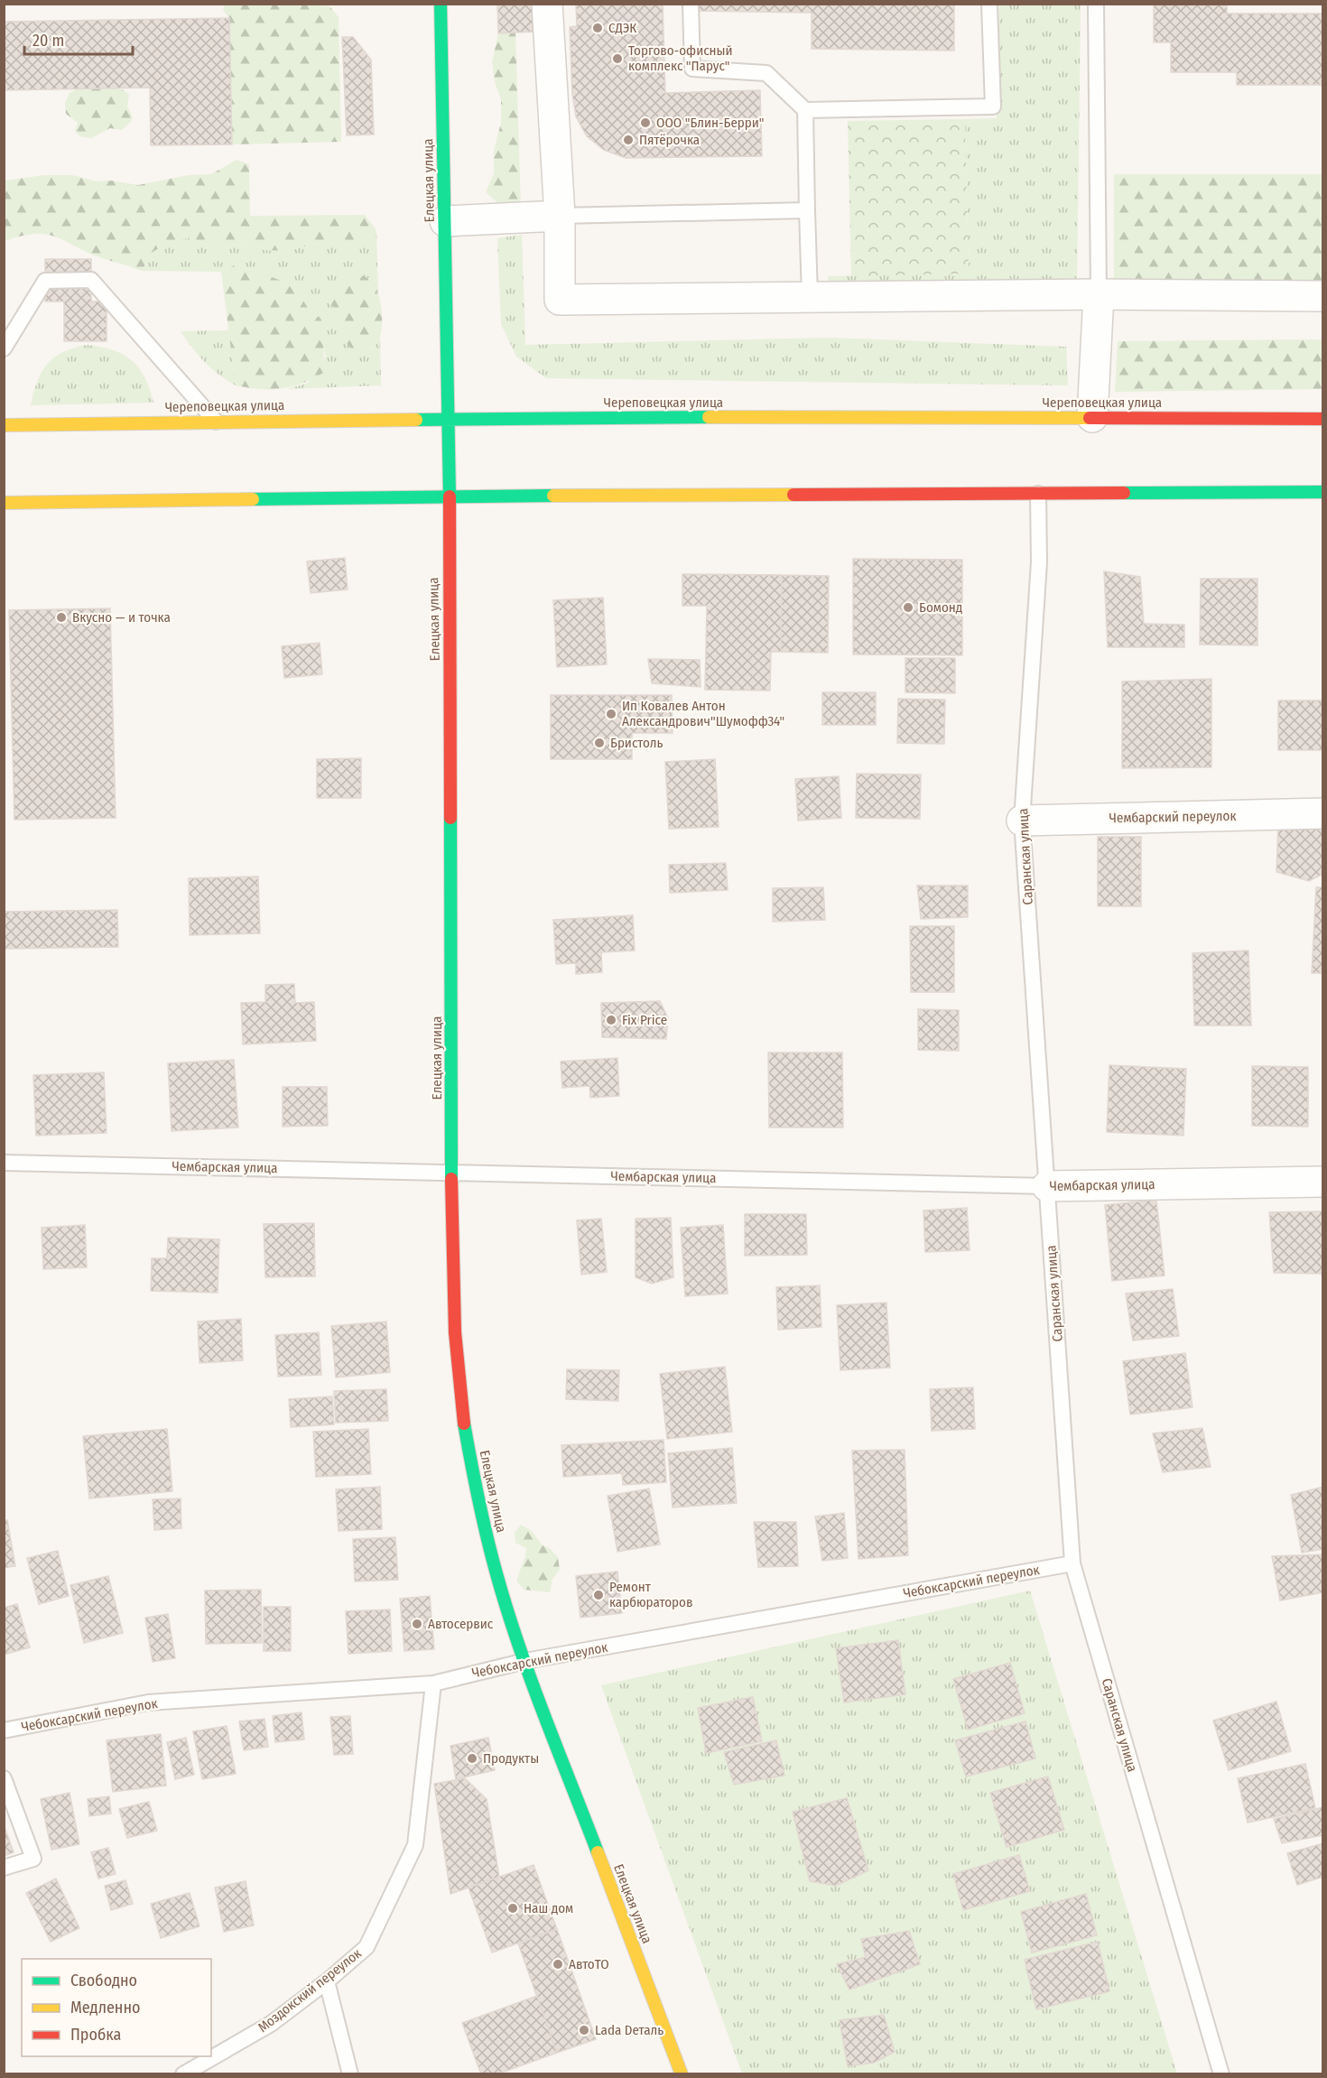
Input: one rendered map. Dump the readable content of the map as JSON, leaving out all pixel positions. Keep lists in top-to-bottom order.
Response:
{
  "streets": {
    "main road": ["Елецкая улица", "Череповецкая улица"],
    "street": ["Чембарский переулок", "Чембарская улица"],
    "lane": ["Саранская улица", "Чебоксарский переулок", "Моздокский переулок"]
  },
  "crossings": [
    ["Елецкая улица", "Череповецкая улица"],
    ["Елецкая улица", "Чембарская улица"],
    ["Елецкая улица", "Чебоксарский переулок"],
    ["Чембарский переулок", "Саранская улица"],
    ["Саранская улица", "Чембарская улица"],
    ["Саранская улица", "Чебоксарский переулок"],
    ["Чебоксарский переулок", "Моздокский переулок"]
  ],
  "places": [
    "СДЭК",
    "Торгово-офисный комплекс \"Парус\"",
    "ООО \"Блин-Берри\"",
    "Пятёрочка",
    "Бомонд",
    "Вкусно — и точка",
    "Ип Ковалев Антон Александрович\"Шумофф34\"",
    "Бристоль",
    "Fix Price",
    "Ремонт карбюраторов",
    "Автосервис",
    "Продукты",
    "Наш дом",
    "АвтоТО",
    "Lada Dеталь"
  ],
  "legend": ["Свободно", "Медленно", "Пробка"],
  "scale_bar": "20 m"
}
